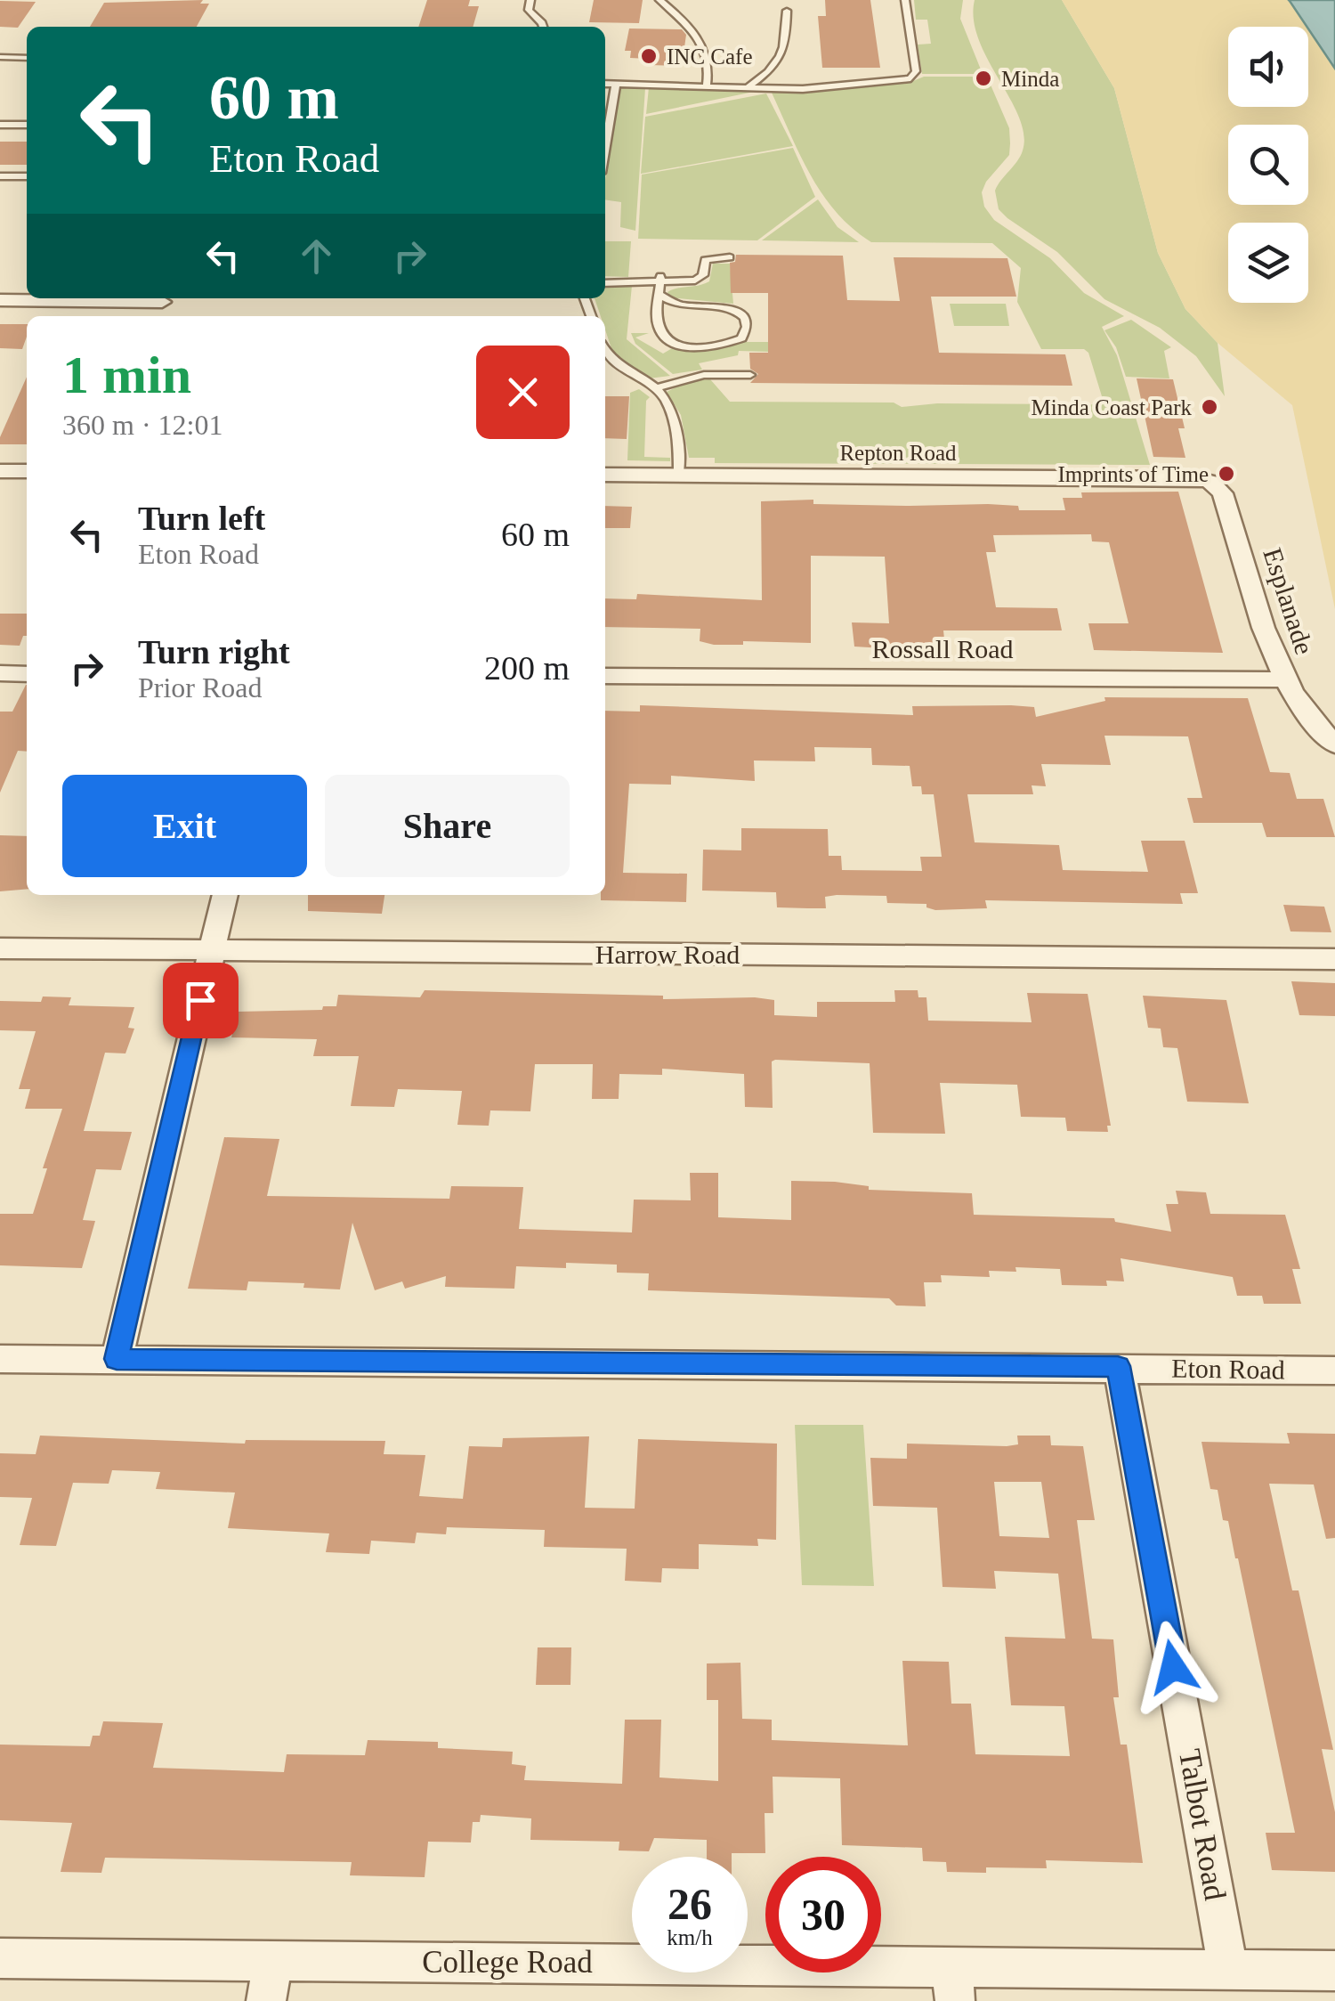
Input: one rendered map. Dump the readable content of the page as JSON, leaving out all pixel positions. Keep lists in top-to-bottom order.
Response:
{
  "streets": {
    "street": [
      "Repton Road",
      "Esplanade",
      "Rossall Road",
      "Harrow Road",
      "Eton Road",
      "Talbot Road",
      "College Road"
    ]
  },
  "crossings": [
    ["Repton Road", "Esplanade"],
    ["Esplanade", "Rossall Road"],
    ["Eton Road", "Talbot Road"],
    ["Talbot Road", "College Road"]
  ],
  "places": [
    "INC Cafe",
    "Minda",
    "Minda Coast Park",
    "Imprints of Time"
  ],
  "page": {
    "turn": ["60 m", "Eton Road"],
    "heading": ["1 min", "360 m · 12:01"],
    "list": [
      {
        "name": "Turn left",
        "note": "Eton Road",
        "value": "60 m"
      },
      {
        "name": "Turn right",
        "note": "Prior Road",
        "value": "200 m"
      }
    ],
    "buttons": ["Exit", "Share"],
    "speed": "26 km/h",
    "limit": "30"
  }
}
